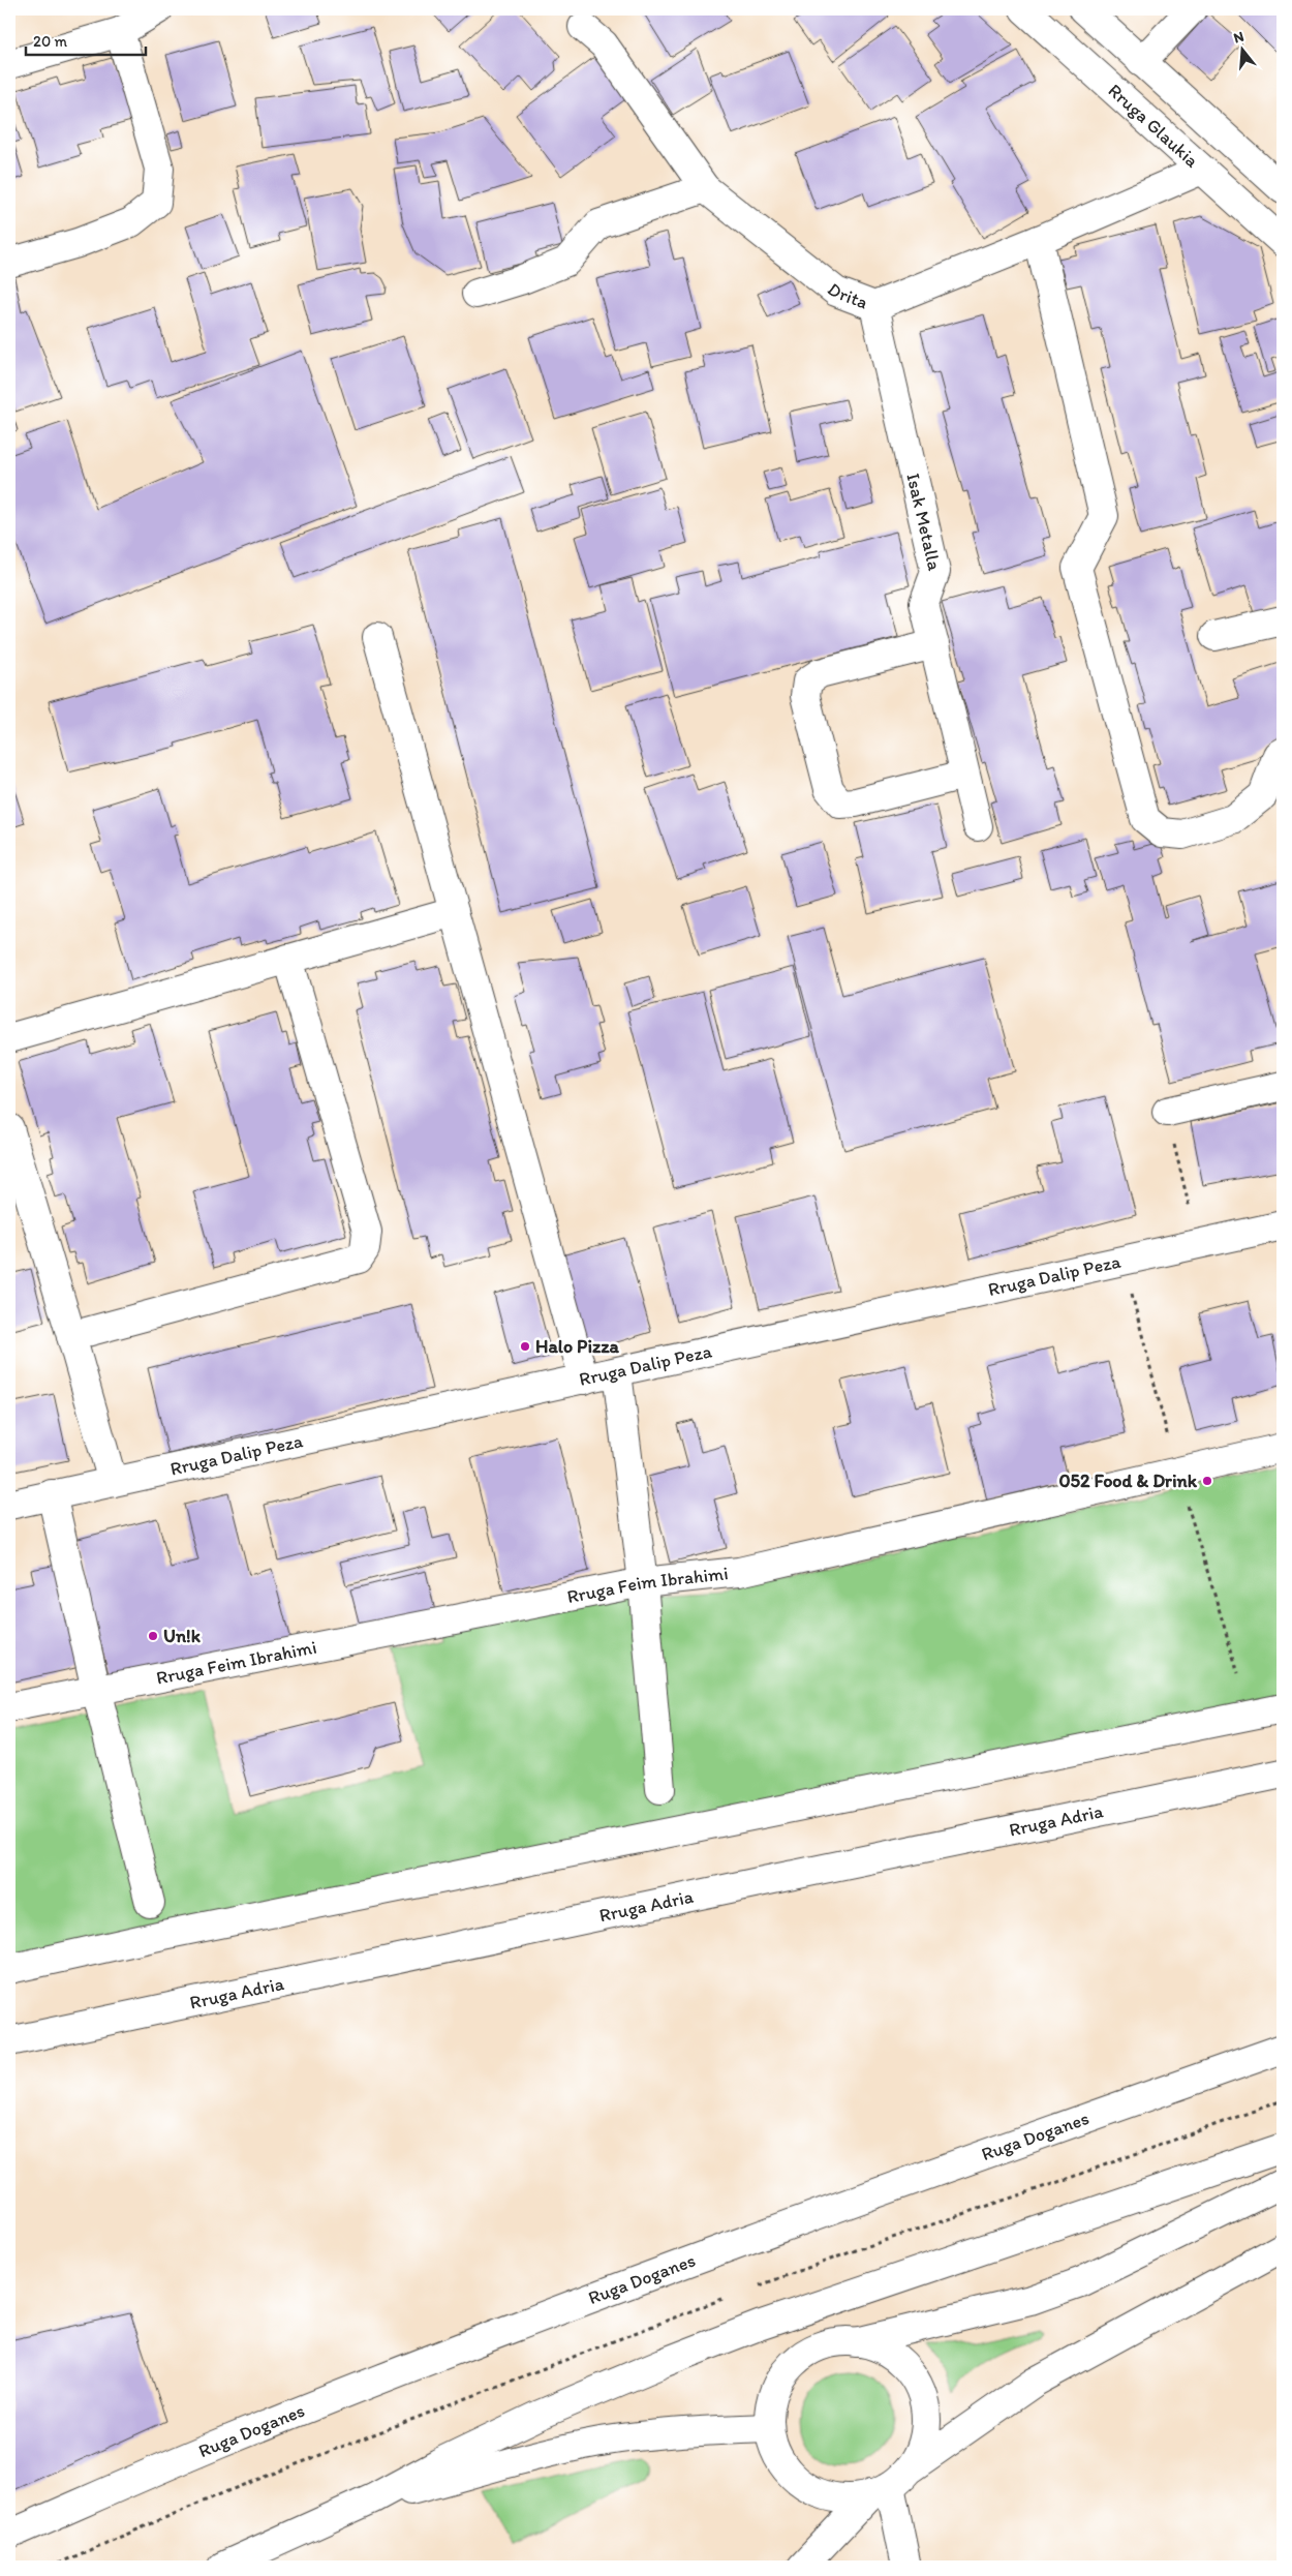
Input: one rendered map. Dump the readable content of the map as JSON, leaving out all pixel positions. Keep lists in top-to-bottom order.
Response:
{
  "streets": {
    "street": [
      "Rruga Glaukia",
      "Drita",
      "Isak Metalla",
      "Rruga Dalip Peza",
      "Rruga Feim Ibrahimi",
      "Rruga Adria",
      "Ruga Doganes"
    ]
  },
  "crossings": [
    ["Rruga Glaukia", "Drita"],
    ["Drita", "Isak Metalla"]
  ],
  "places": ["Halo Pizza", "052 Food & Drink", "Un!k"],
  "scale_bar": "20 m",
  "north": "top"
}
